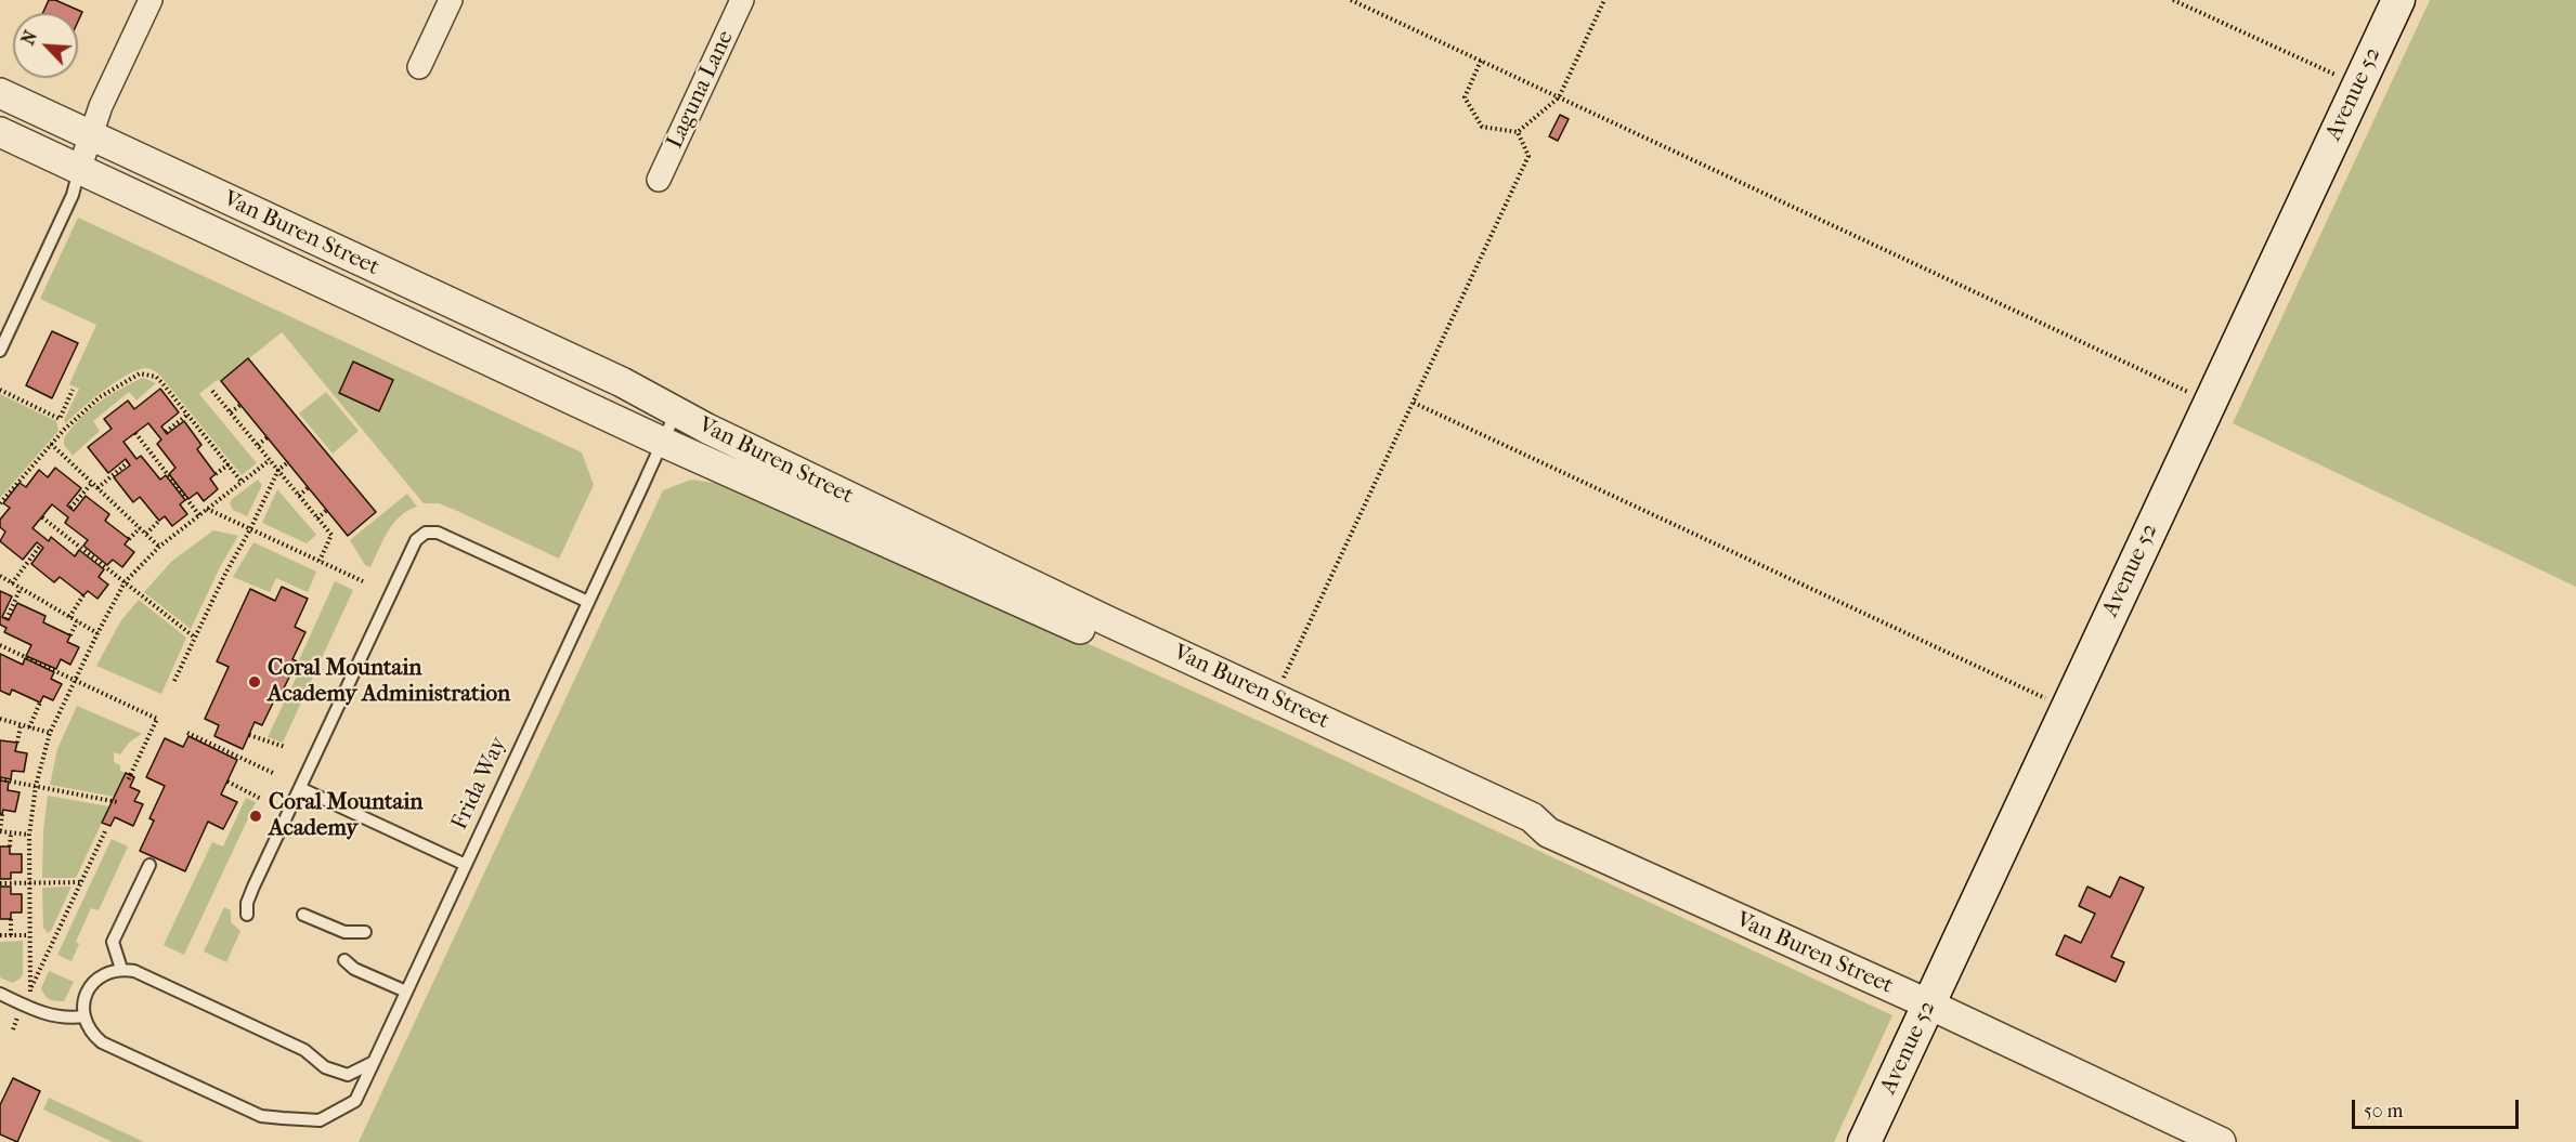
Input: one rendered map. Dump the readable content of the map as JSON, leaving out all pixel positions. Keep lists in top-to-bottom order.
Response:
{
  "streets": {
    "main road": ["Avenue 52"],
    "street": ["Laguna Lane", "Van Buren Street"],
    "lane": ["Frida Way"]
  },
  "crossings": [
    ["Avenue 52", "Van Buren Street"],
    ["Van Buren Street", "Frida Way"]
  ],
  "places": ["Coral Mountain Academy Administration", "Coral Mountain Academy"],
  "scale_bar": "50 m",
  "north": "top left"
}
